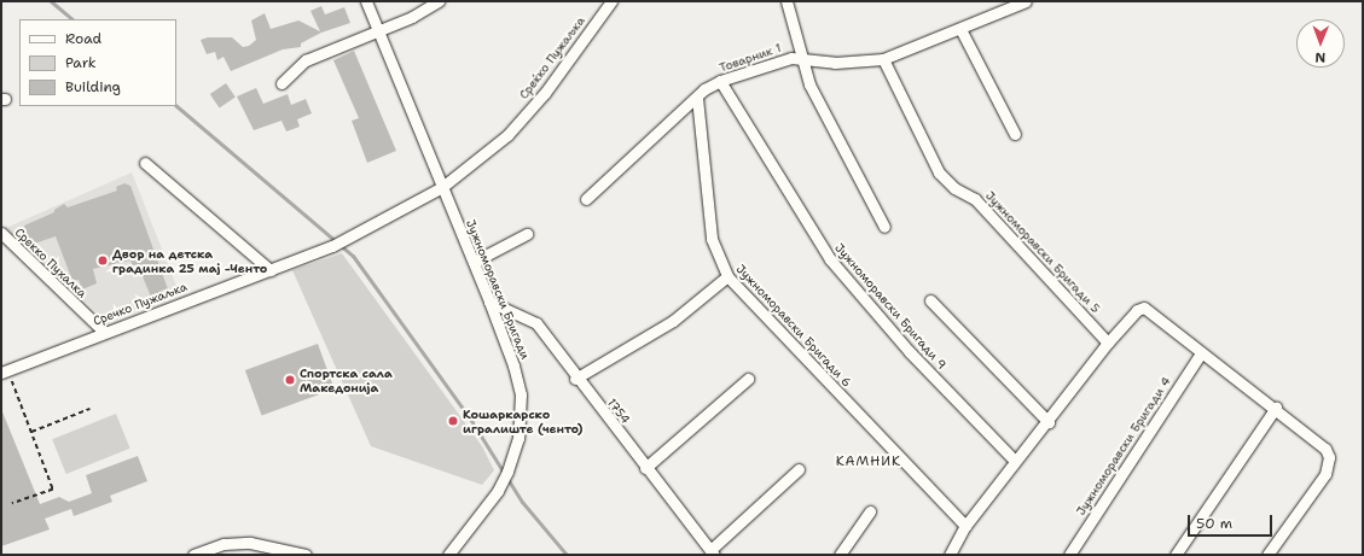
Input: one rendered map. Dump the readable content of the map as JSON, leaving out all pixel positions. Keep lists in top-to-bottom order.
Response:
{
  "streets": {
    "street": [
      "Среќко Пужаљка",
      "Товарник 1",
      "Јужноморавски Бригади 5",
      "Срекко Пухалка",
      "Јужноморавски Бригади",
      "Сречко Пужаљка",
      "Јужноморавски Бригади 9",
      "Јужноморавски Бригади 6",
      "1754",
      "Јужноморавски Бригади 4"
    ]
  },
  "crossings": [
    ["Среќко Пужаљка", "Јужноморавски Бригади"],
    ["Среќко Пужаљка", "Сречко Пужаљка"],
    ["Товарник 1", "Јужноморавски Бригади 5"],
    ["Товарник 1", "Јужноморавски Бригади 9"],
    ["Товарник 1", "Јужноморавски Бригади 6"],
    ["Срекко Пухалка", "Сречко Пужаљка"],
    ["Јужноморавски Бригади", "1754"]
  ],
  "districts": ["КАМНИК"],
  "places": ["Двор на детска градинка 25 мај -Ченто", "Спортска сала Македонија", "Кошаркарско игралиште (ченто)"],
  "legend": ["Road", "Park", "Building"],
  "scale_bar": "50 m",
  "north": "bottom"
}
